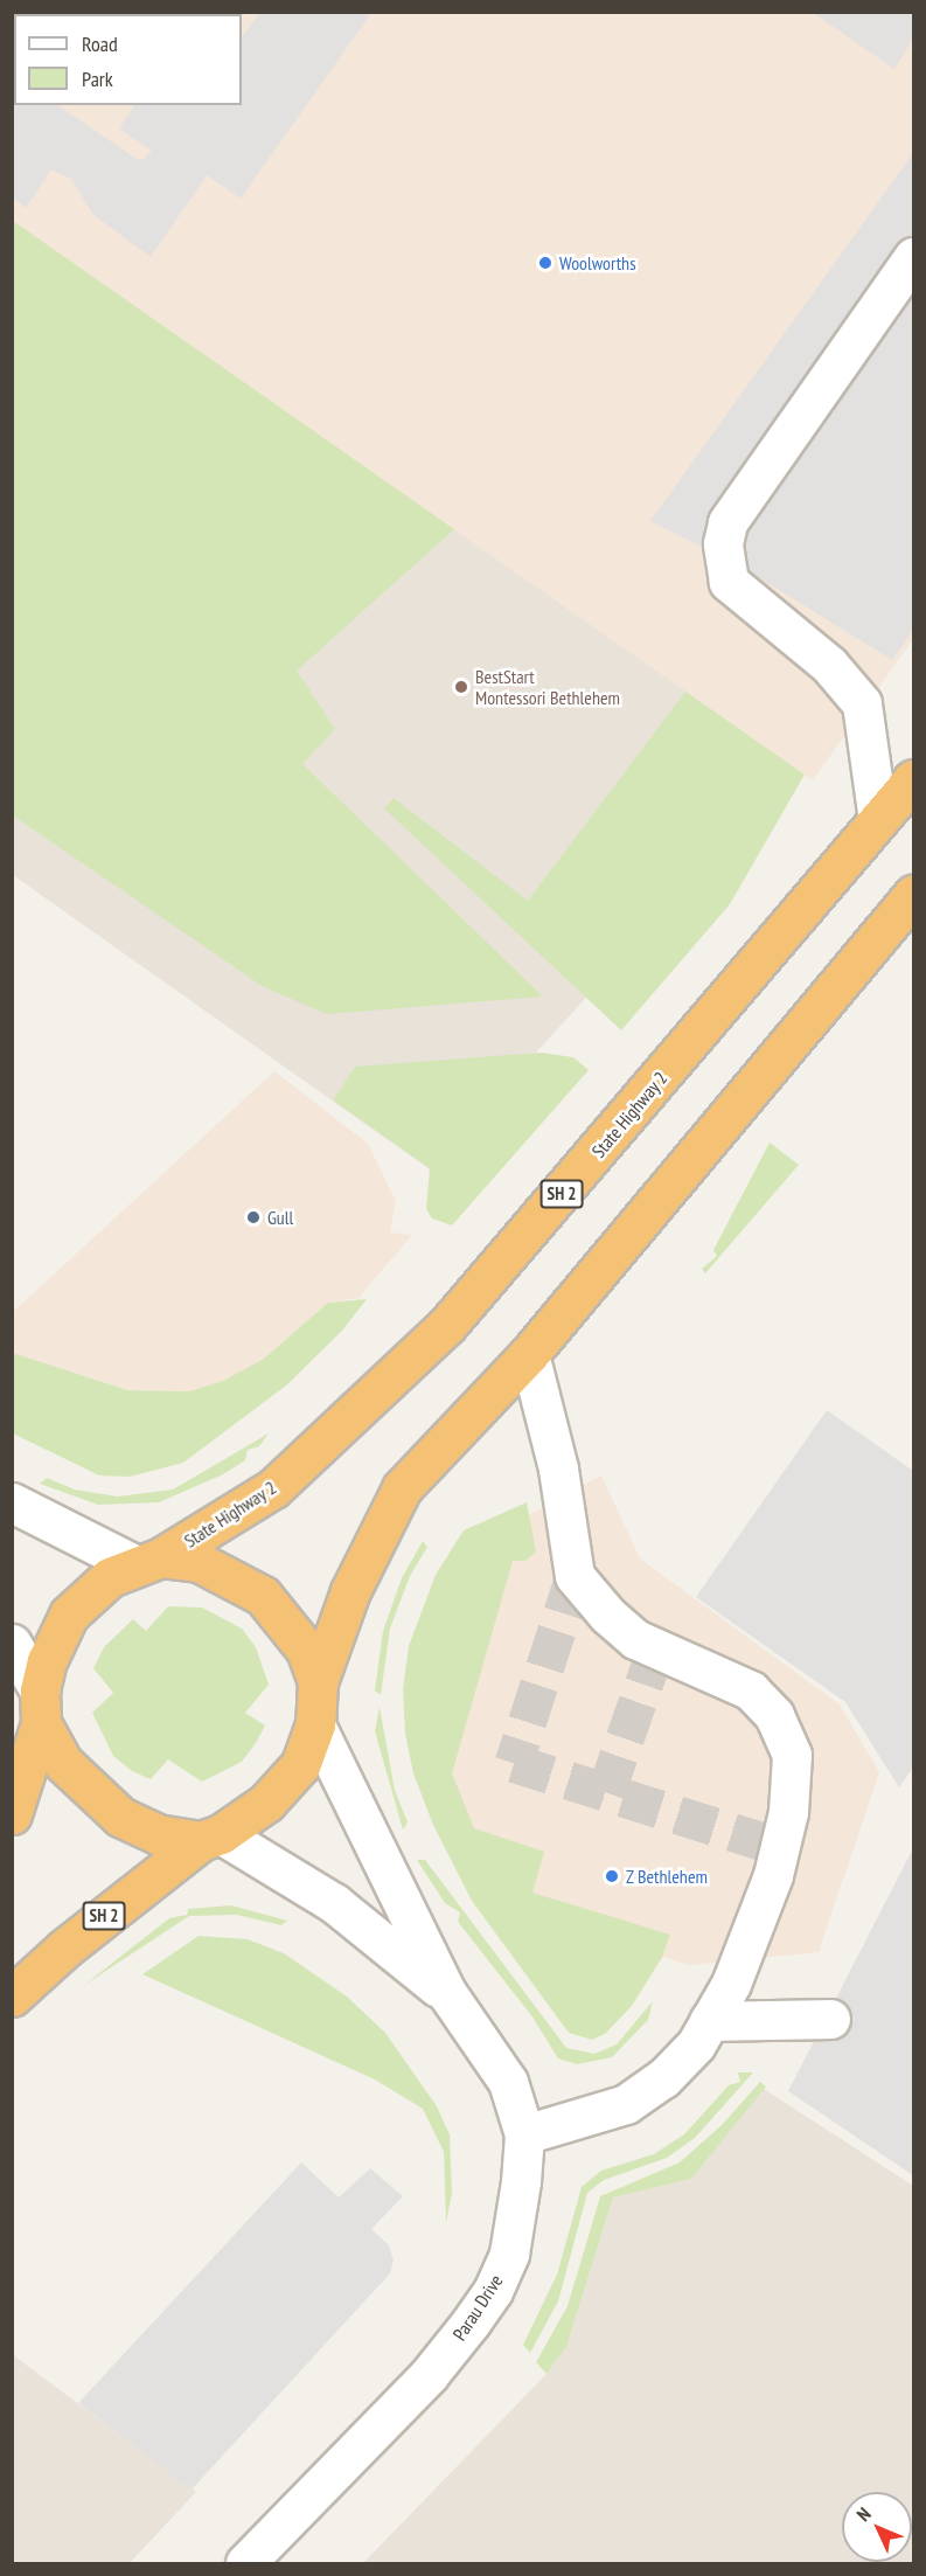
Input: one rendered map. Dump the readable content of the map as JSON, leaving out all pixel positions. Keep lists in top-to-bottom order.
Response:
{
  "streets": {
    "highway": ["State Highway 2", "SH 2"],
    "street": ["Parau Drive"]
  },
  "crossings": [
    ["State Highway 2", "SH 2"],
    ["SH 2", "Parau Drive"]
  ],
  "places": [
    "Woolworths",
    "BestStart Montessori Bethlehem",
    "Gull",
    "Z Bethlehem"
  ],
  "legend": ["Road", "Park"],
  "north": "top left"
}
